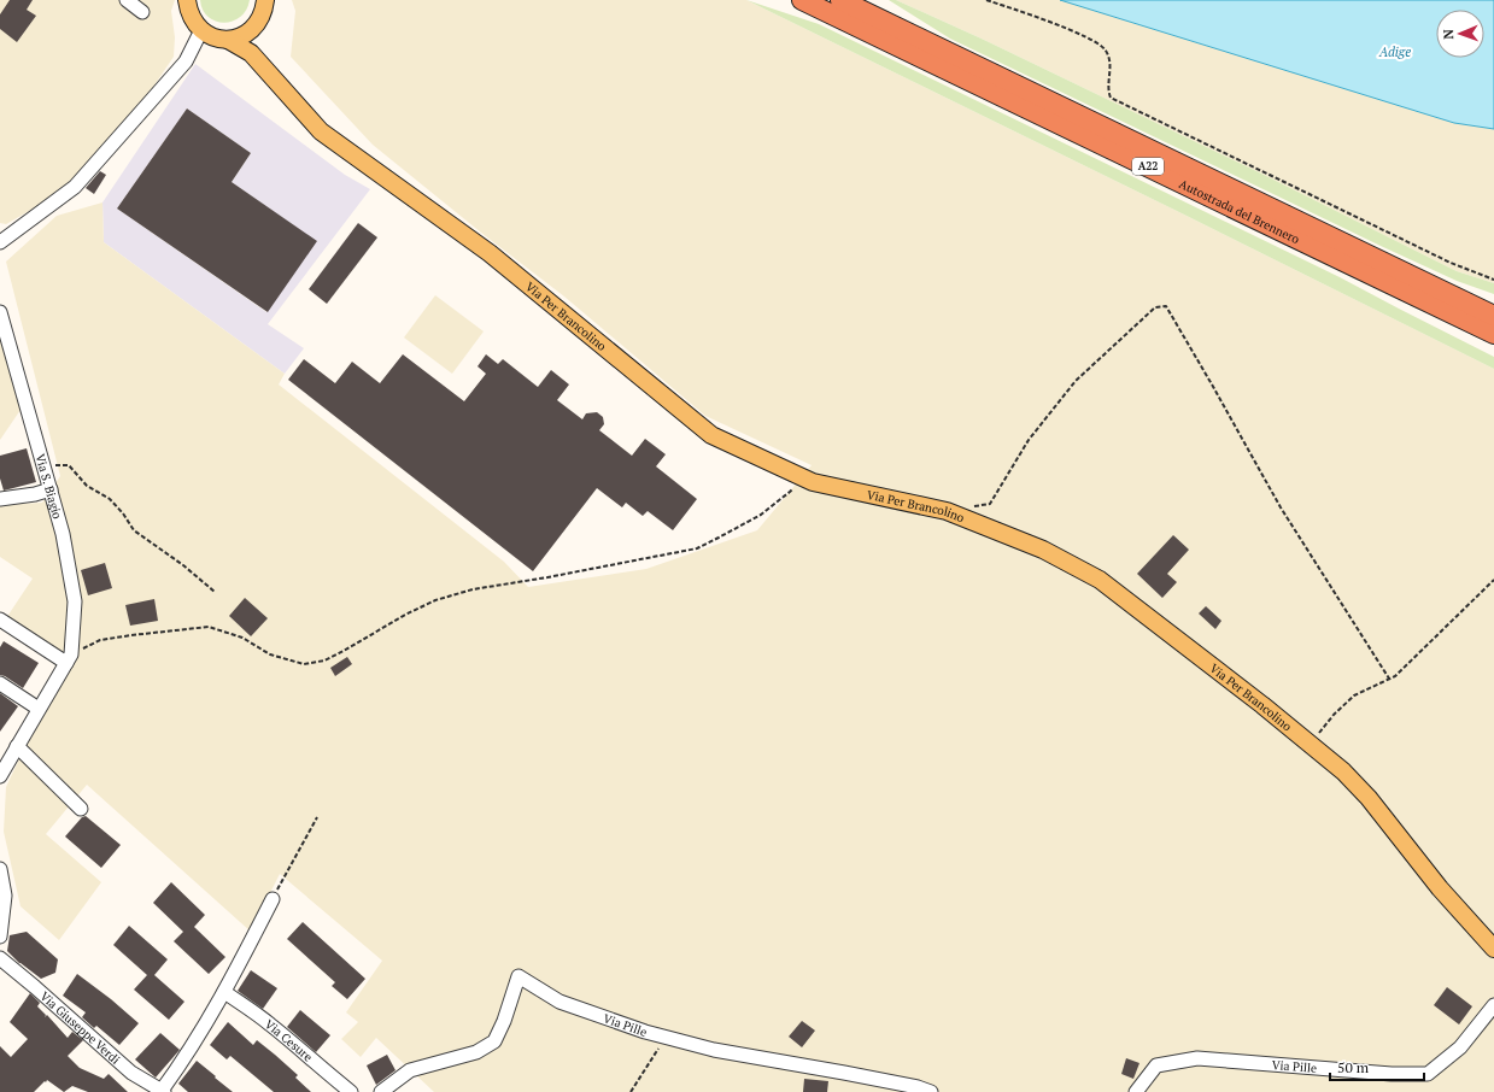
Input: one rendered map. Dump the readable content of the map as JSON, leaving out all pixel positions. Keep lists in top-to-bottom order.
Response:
{
  "streets": {
    "highway": ["A22", "Autostrada del Brennero"],
    "main road": ["Via Per Brancolino"],
    "street": [
      "Via S. Biagio",
      "Via Pille",
      "Via Giuseppe Verdi",
      "Via Cesure"
    ]
  },
  "water": ["Adige"],
  "scale_bar": "50 m",
  "north": "left"
}
